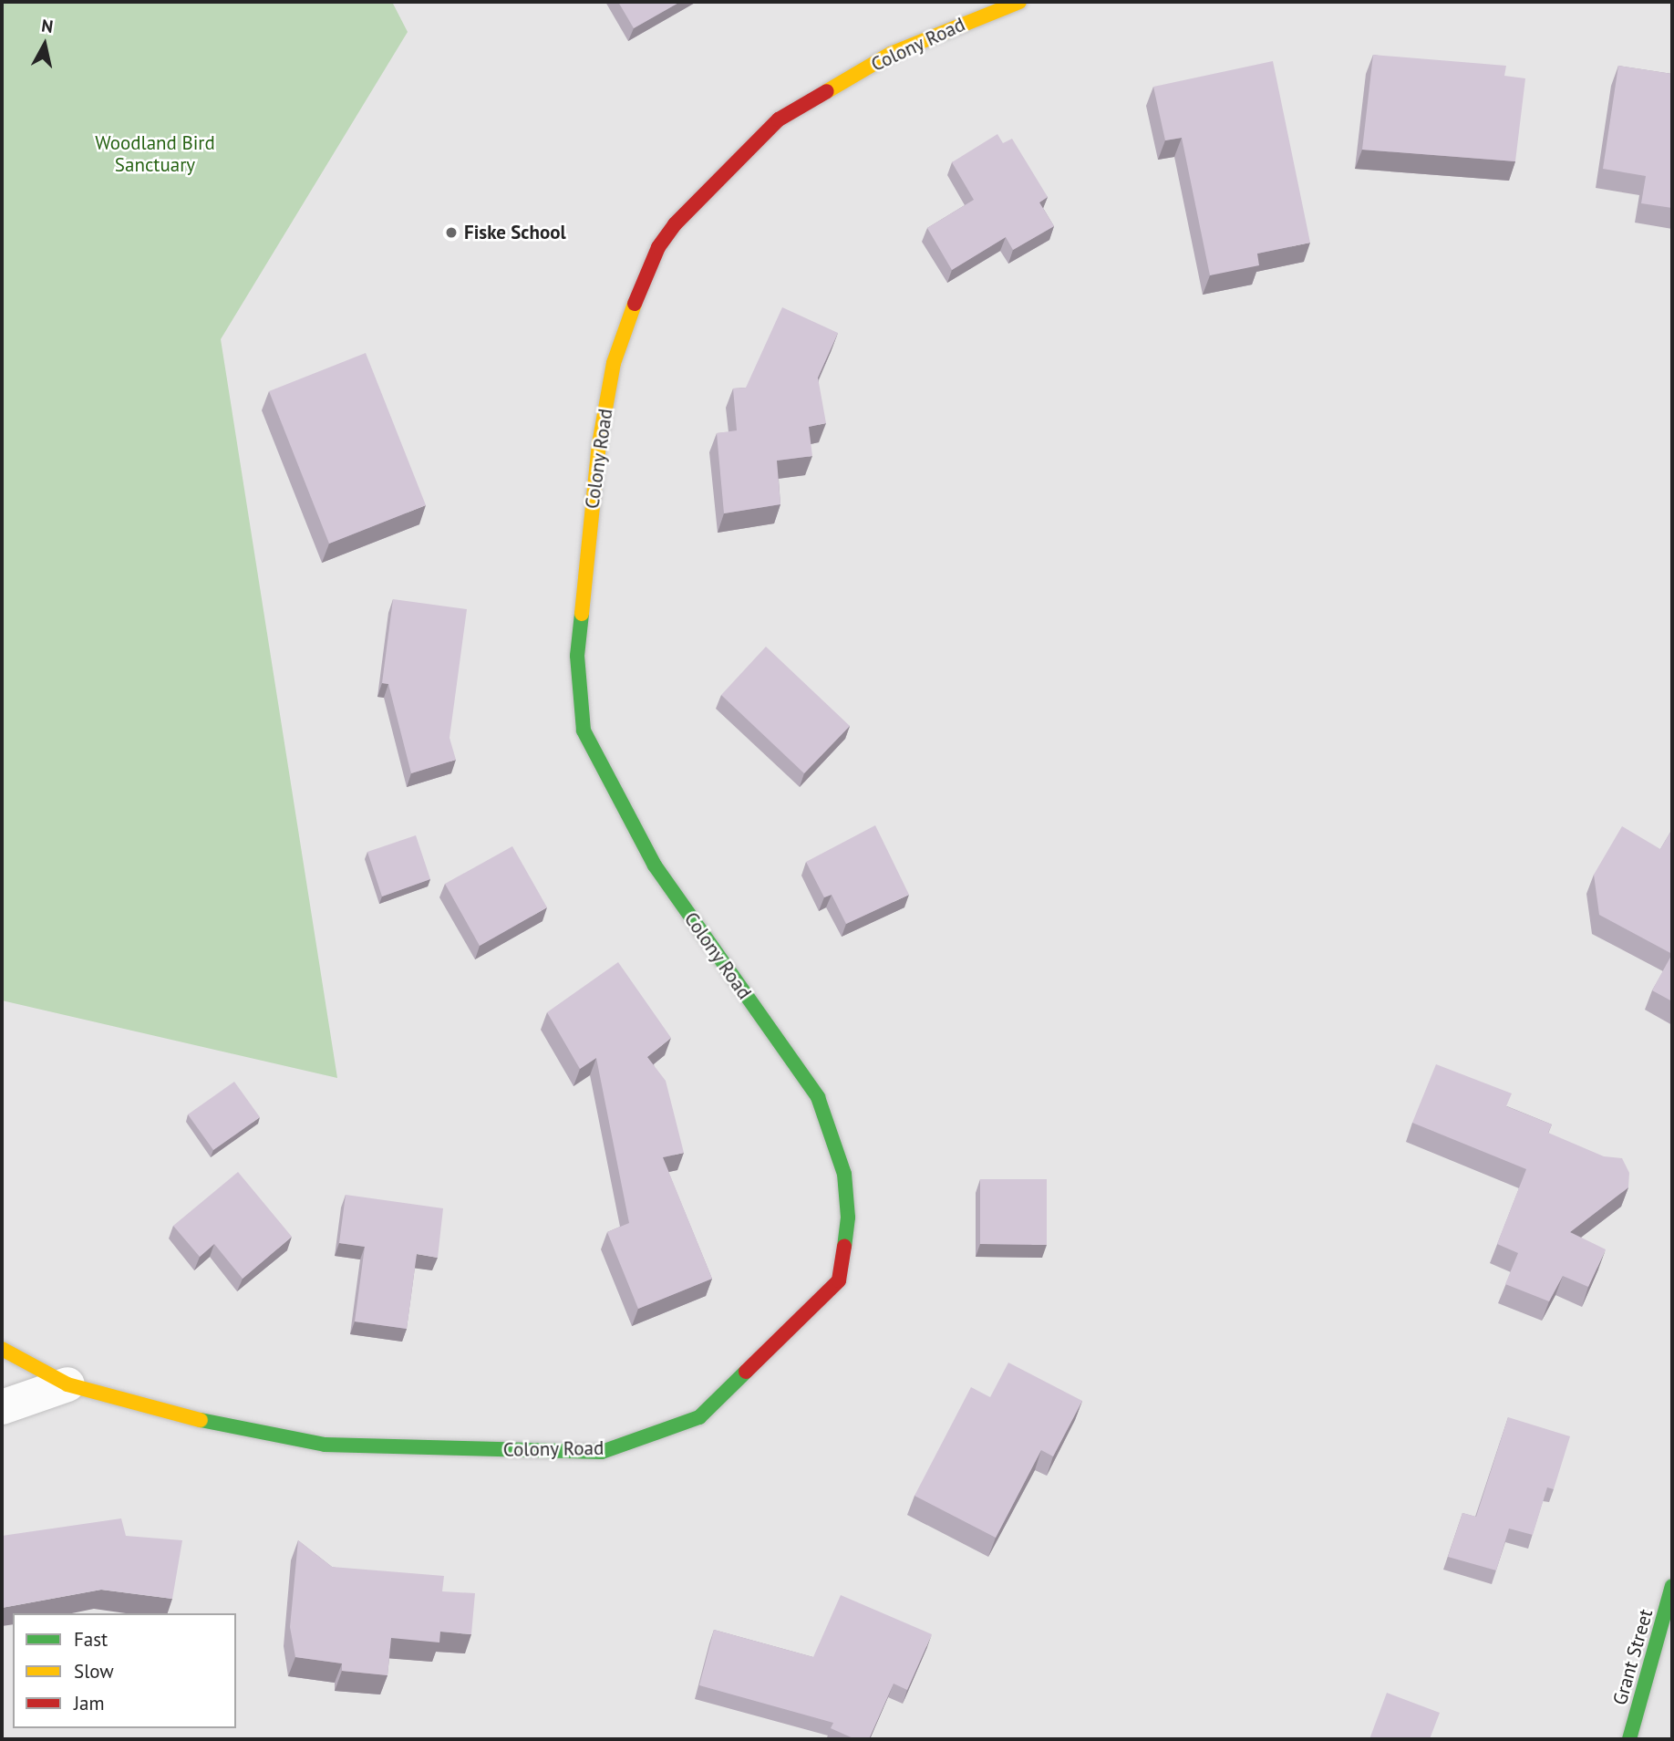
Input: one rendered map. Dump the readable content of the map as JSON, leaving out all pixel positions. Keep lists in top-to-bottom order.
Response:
{
  "streets": {
    "street": ["Colony Road", "Grant Street"]
  },
  "parks": ["Woodland Bird Sanctuary"],
  "places": ["Fiske School"],
  "legend": ["Fast", "Slow", "Jam"],
  "north": "top"
}
